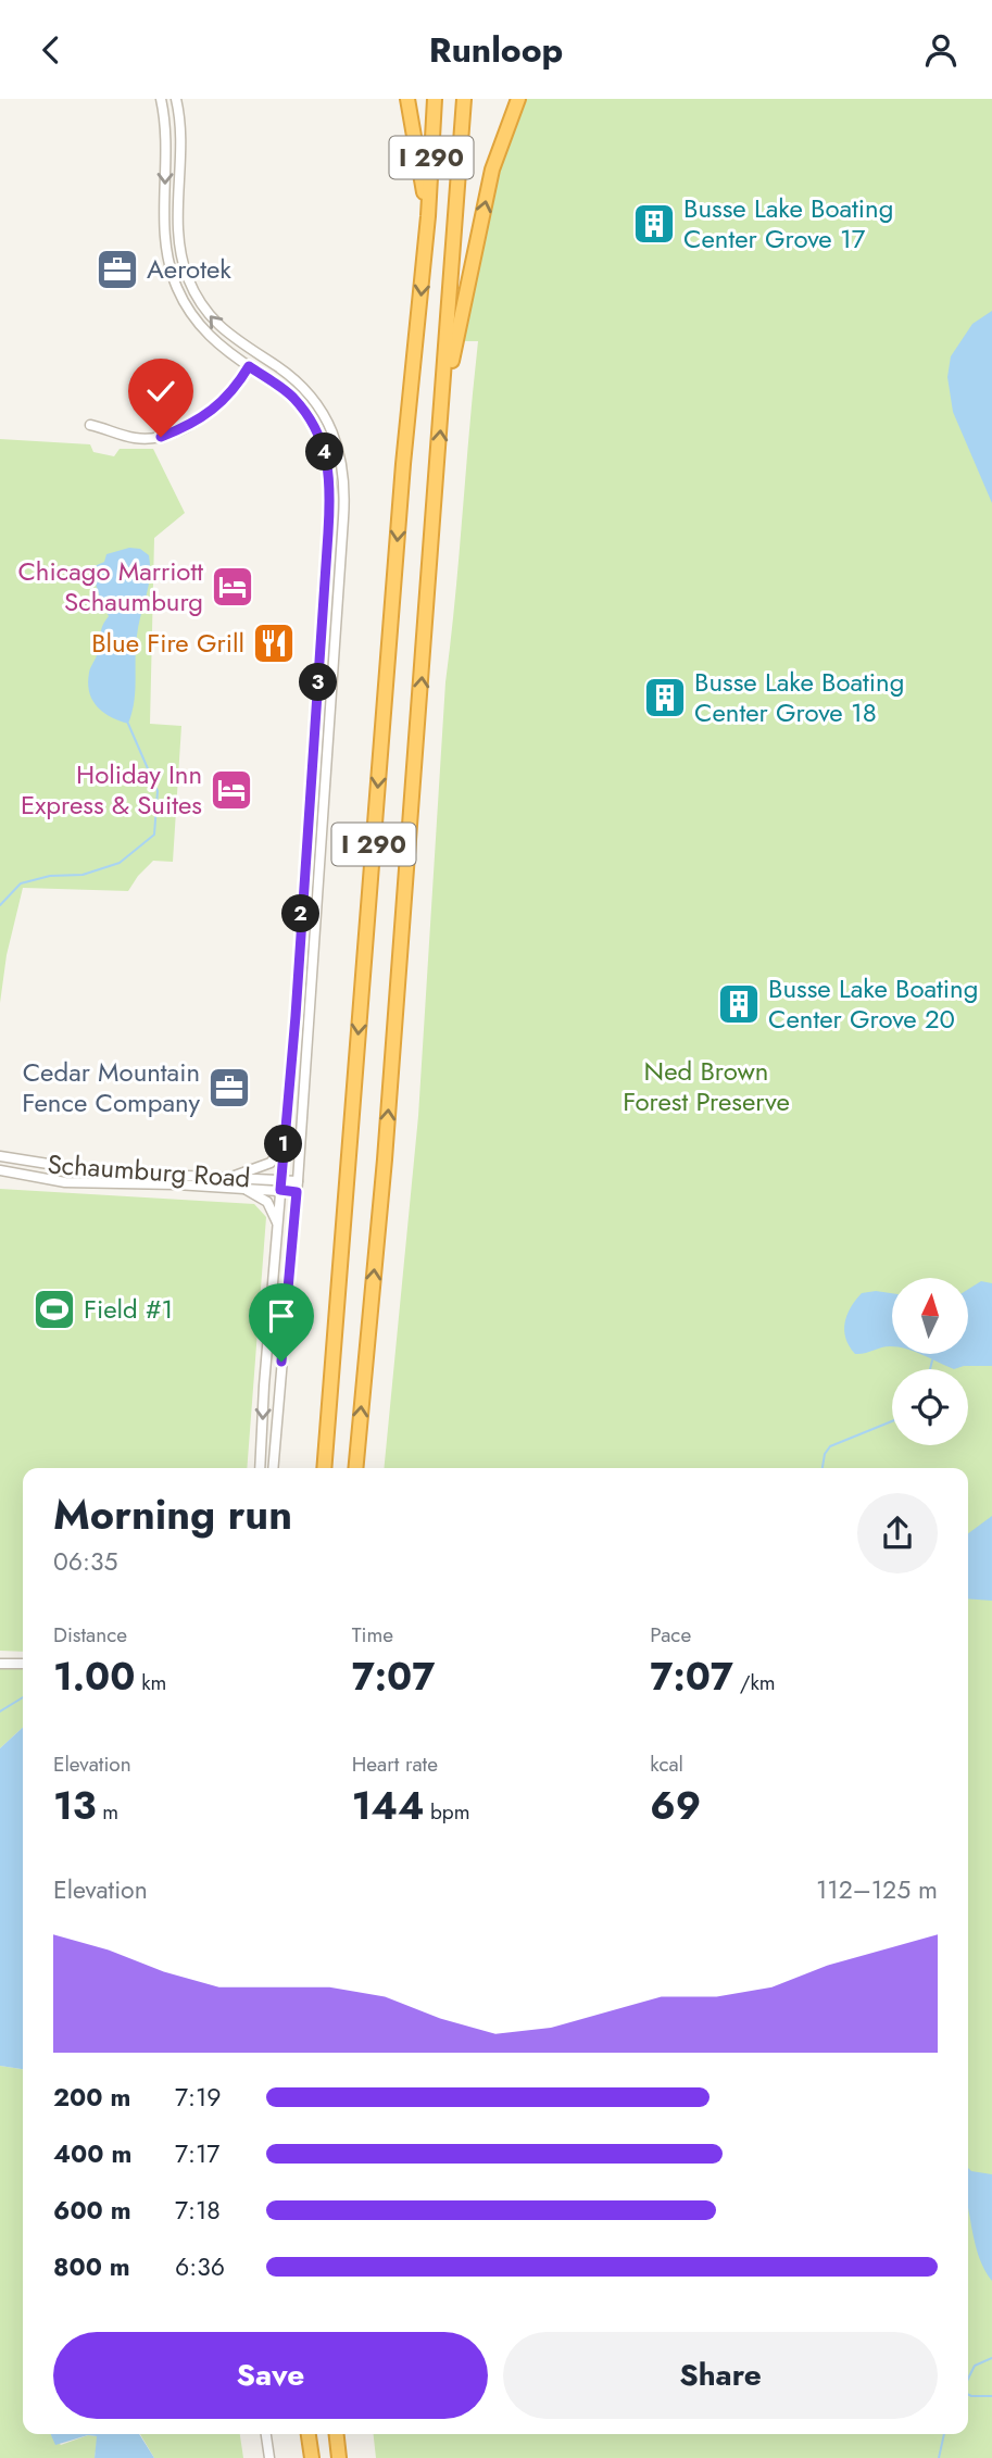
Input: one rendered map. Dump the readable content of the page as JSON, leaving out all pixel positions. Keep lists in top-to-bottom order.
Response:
{
  "streets": {
    "highway": ["I 290"],
    "street": ["Schaumburg Road"]
  },
  "parks": ["Ned Brown Forest Preserve"],
  "places": {
    "building": ["Busse Lake Boating Center Grove 17", "Busse Lake Boating Center Grove 18", "Busse Lake Boating Center Grove 20"],
    "office": ["Aerotek", "Cedar Mountain Fence Company"],
    "hotel": ["Chicago Marriott Schaumburg", "Holiday Inn Express & Suites"],
    "restaurant": ["Blue Fire Grill"],
    "sports": ["Field #1"]
  },
  "north": "top",
  "page": {
    "header": "Runloop",
    "pins": [
      "4",
      "3",
      "2",
      "1"
    ],
    "heading": ["Morning run", "06:35"],
    "stats": [
      ["Distance", "1.00 km"],
      ["Time", "7:07"],
      ["Pace", "7:07 /km"],
      ["Elevation", "13 m"],
      ["Heart rate", "144 bpm"],
      ["kcal", "69"]
    ],
    "chart": ["Elevation", "112–125 m"],
    "list": [
      {
        "name": "200 m",
        "note": "7:19"
      },
      {
        "name": "400 m",
        "note": "7:17"
      },
      {
        "name": "600 m",
        "note": "7:18"
      },
      {
        "name": "800 m",
        "note": "6:36"
      }
    ],
    "buttons": ["Save", "Share"]
  }
}
